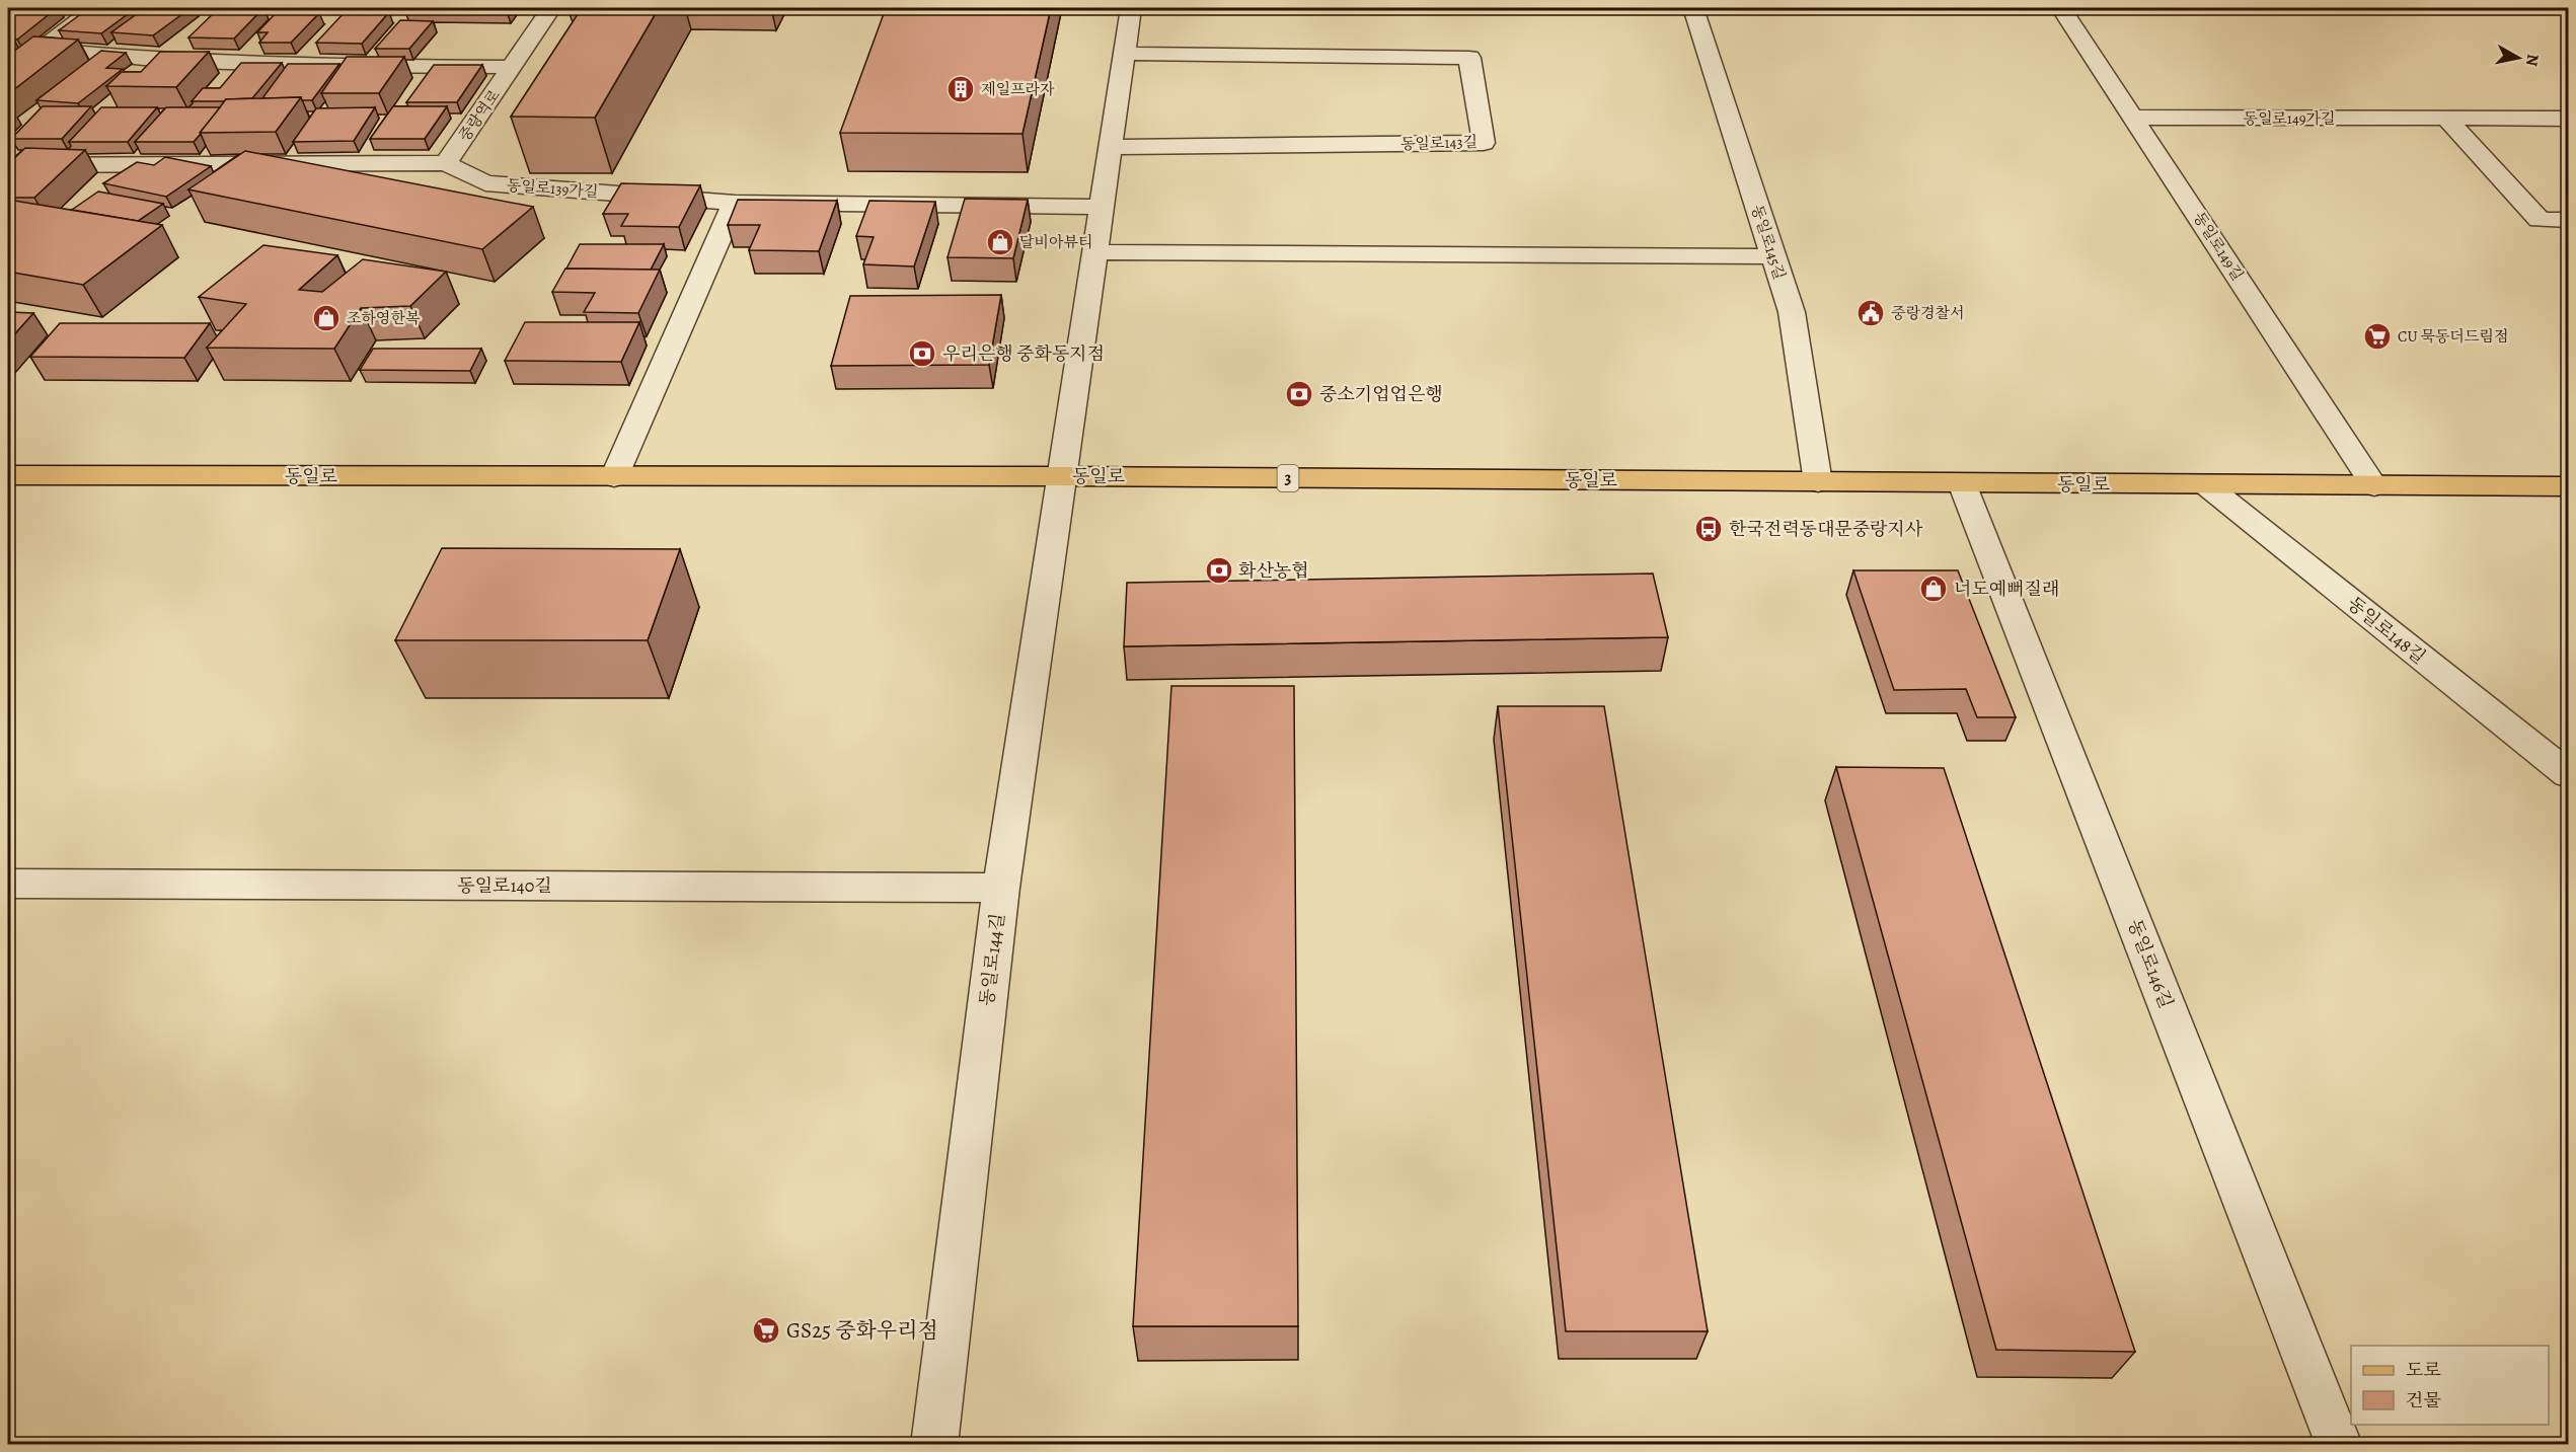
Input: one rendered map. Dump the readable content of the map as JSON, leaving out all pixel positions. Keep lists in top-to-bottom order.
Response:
{
  "streets": {
    "main road": ["동일로", "3"],
    "street": [
      "중랑역로",
      "동일로149가길",
      "동일로143길",
      "동일로139가길",
      "동일로145길",
      "동일로149길",
      "동일로148길",
      "동일로140길",
      "동일로144길",
      "동일로146길"
    ]
  },
  "crossings": [
    ["중랑역로", "동일로139가길"],
    ["동일로149가길", "동일로149길"],
    ["동일로145길", "동일로"],
    ["동일로149길", "동일로"],
    ["동일로", "동일로148길"],
    ["동일로", "동일로144길"],
    ["동일로", "동일로146길"],
    ["동일로140길", "동일로144길"]
  ],
  "places": {
    "building": ["제일프라자"],
    "shop": ["달비아뷰티", "조하영한복", "너도예뻐질래"],
    "public building": ["중랑경찰서"],
    "supermarket": ["CU 묵동더드림점", "GS25 중화우리점"],
    "bank": ["우리은행 중화동지점", "중소기업업은행", "화산농협"],
    "bus stop": ["한국전력동대문중랑지사"]
  },
  "legend": ["도로", "건물"],
  "north": "right"
}
